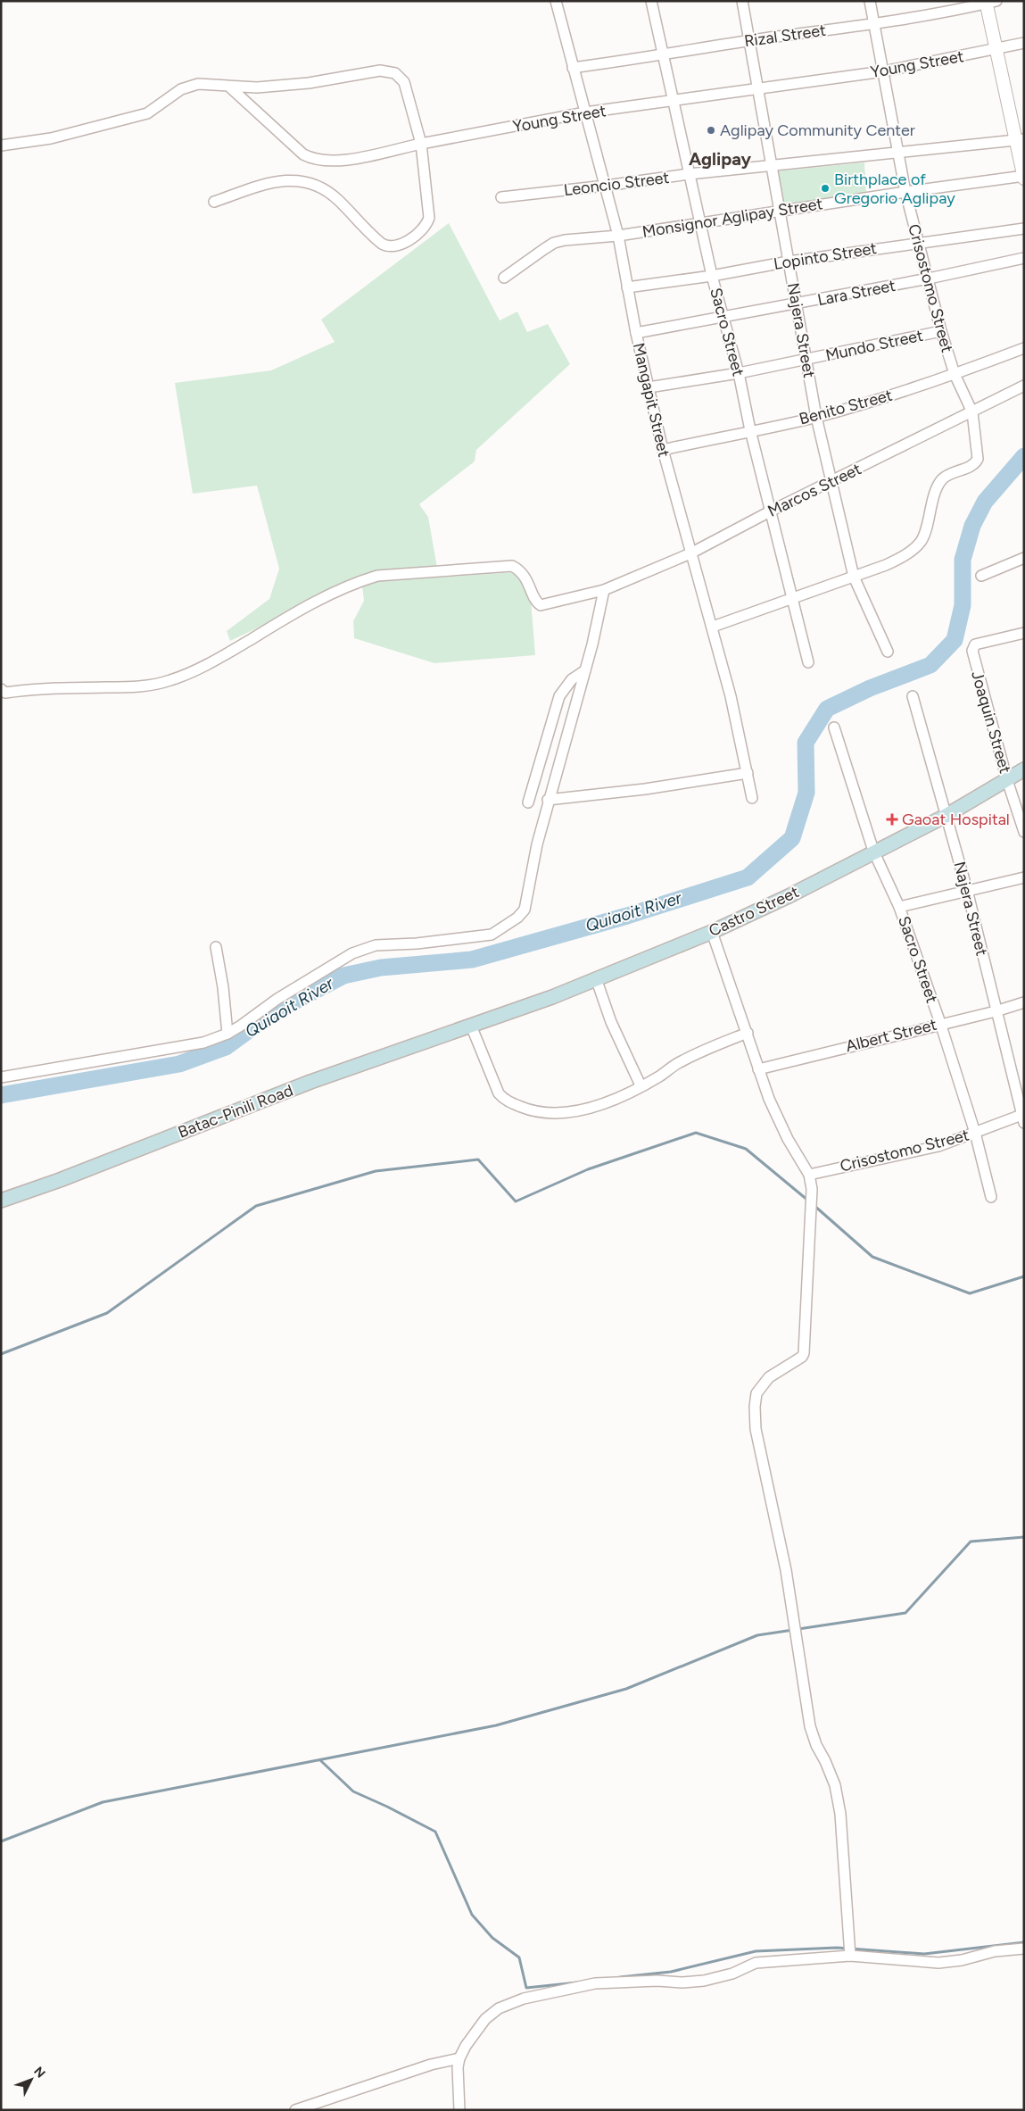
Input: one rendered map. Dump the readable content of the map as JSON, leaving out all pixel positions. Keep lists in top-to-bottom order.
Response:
{
  "streets": {
    "main road": ["Castro Street", "Batac-Pinili Road"],
    "street": [
      "Rizal Street",
      "Young Street",
      "Leoncio Street",
      "Monsignor Aglipay Street",
      "Lopinto Street",
      "Crisostomo Street",
      "Lara Street",
      "Najera Street",
      "Sacro Street",
      "Mundo Street",
      "Mangapit Street",
      "Benito Street",
      "Marcos Street",
      "Joaquin Street",
      "Albert Street"
    ]
  },
  "crossings": [
    ["Rizal Street", "Crisostomo Street"],
    ["Rizal Street", "Najera Street"],
    ["Rizal Street", "Sacro Street"],
    ["Rizal Street", "Mangapit Street"],
    ["Young Street", "Crisostomo Street"],
    ["Young Street", "Najera Street"],
    ["Young Street", "Sacro Street"],
    ["Young Street", "Mangapit Street"],
    ["Leoncio Street", "Crisostomo Street"],
    ["Leoncio Street", "Najera Street"],
    ["Leoncio Street", "Sacro Street"],
    ["Leoncio Street", "Mangapit Street"],
    ["Monsignor Aglipay Street", "Crisostomo Street"],
    ["Monsignor Aglipay Street", "Najera Street"],
    ["Monsignor Aglipay Street", "Sacro Street"],
    ["Monsignor Aglipay Street", "Mangapit Street"],
    ["Lopinto Street", "Crisostomo Street"],
    ["Lopinto Street", "Najera Street"],
    ["Lopinto Street", "Sacro Street"],
    ["Lopinto Street", "Mangapit Street"],
    ["Crisostomo Street", "Lara Street"],
    ["Crisostomo Street", "Najera Street"],
    ["Crisostomo Street", "Sacro Street"],
    ["Crisostomo Street", "Mundo Street"],
    ["Crisostomo Street", "Benito Street"],
    ["Crisostomo Street", "Marcos Street"],
    ["Lara Street", "Najera Street"],
    ["Lara Street", "Sacro Street"],
    ["Lara Street", "Mangapit Street"],
    ["Najera Street", "Mundo Street"],
    ["Najera Street", "Benito Street"],
    ["Najera Street", "Marcos Street"],
    ["Najera Street", "Castro Street"],
    ["Najera Street", "Albert Street"],
    ["Sacro Street", "Mundo Street"],
    ["Sacro Street", "Benito Street"],
    ["Sacro Street", "Marcos Street"],
    ["Sacro Street", "Castro Street"],
    ["Sacro Street", "Albert Street"],
    ["Mundo Street", "Mangapit Street"],
    ["Mangapit Street", "Benito Street"],
    ["Mangapit Street", "Marcos Street"],
    ["Joaquin Street", "Castro Street"],
    ["Castro Street", "Batac-Pinili Road"]
  ],
  "districts": ["Aglipay"],
  "water": ["Quiaoit River"],
  "places": {
    "other": ["Aglipay Community Center", "Birthplace of Gregorio Aglipay"],
    "health": ["Gaoat Hospital"]
  },
  "north": "top right"
}
